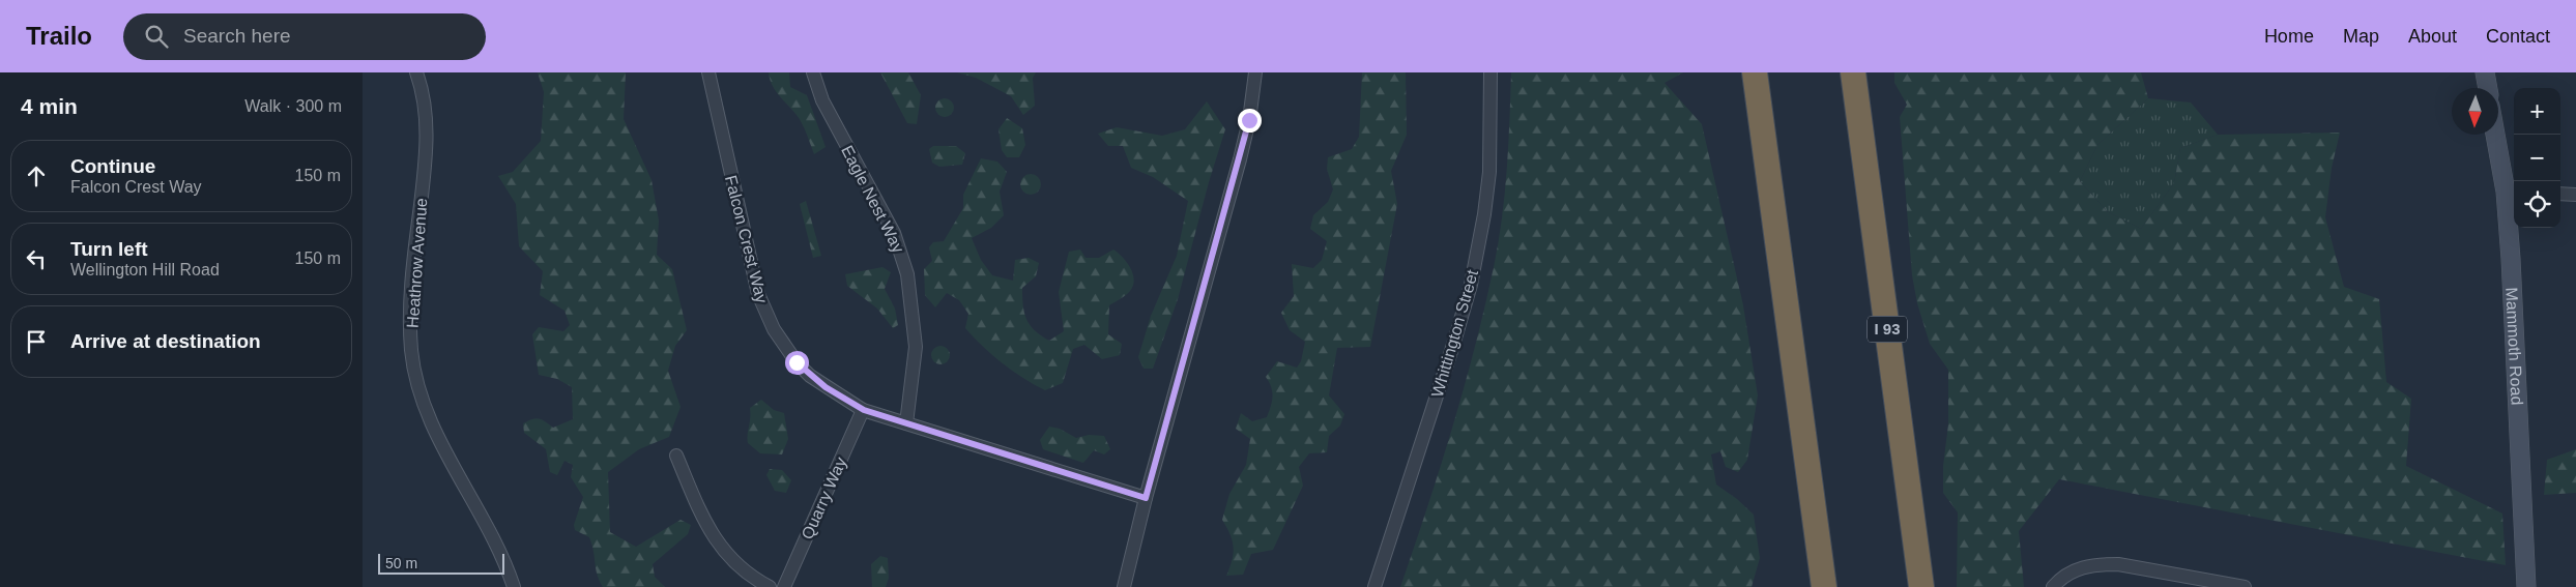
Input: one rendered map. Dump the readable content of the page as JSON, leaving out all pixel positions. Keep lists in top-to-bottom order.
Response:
{
  "streets": {
    "highway": ["I 93"],
    "main road": ["Mammoth Road"],
    "street": [
      "Eagle Nest Way",
      "Falcon Crest Way",
      "Heathrow Avenue",
      "Whittington Street",
      "Quarry Way"
    ]
  },
  "crossings": [
    ["Eagle Nest Way", "Falcon Crest Way"],
    ["Falcon Crest Way", "Quarry Way"]
  ],
  "scale_bar": "50 m",
  "north": "bottom",
  "page": {
    "header": "Trailo",
    "search": "Search here",
    "nav": [
      "Home",
      "Map",
      "About",
      "Contact"
    ],
    "heading": ["4 min", "Walk · 300 m"],
    "map_buttons": ["+", "−"],
    "list": [
      ["Continue", "Falcon Crest Way", "150 m"],
      ["Turn left", "Wellington Hill Road", "150 m"],
      "Arrive at destination"
    ],
    "scale": "50 m"
  }
}
